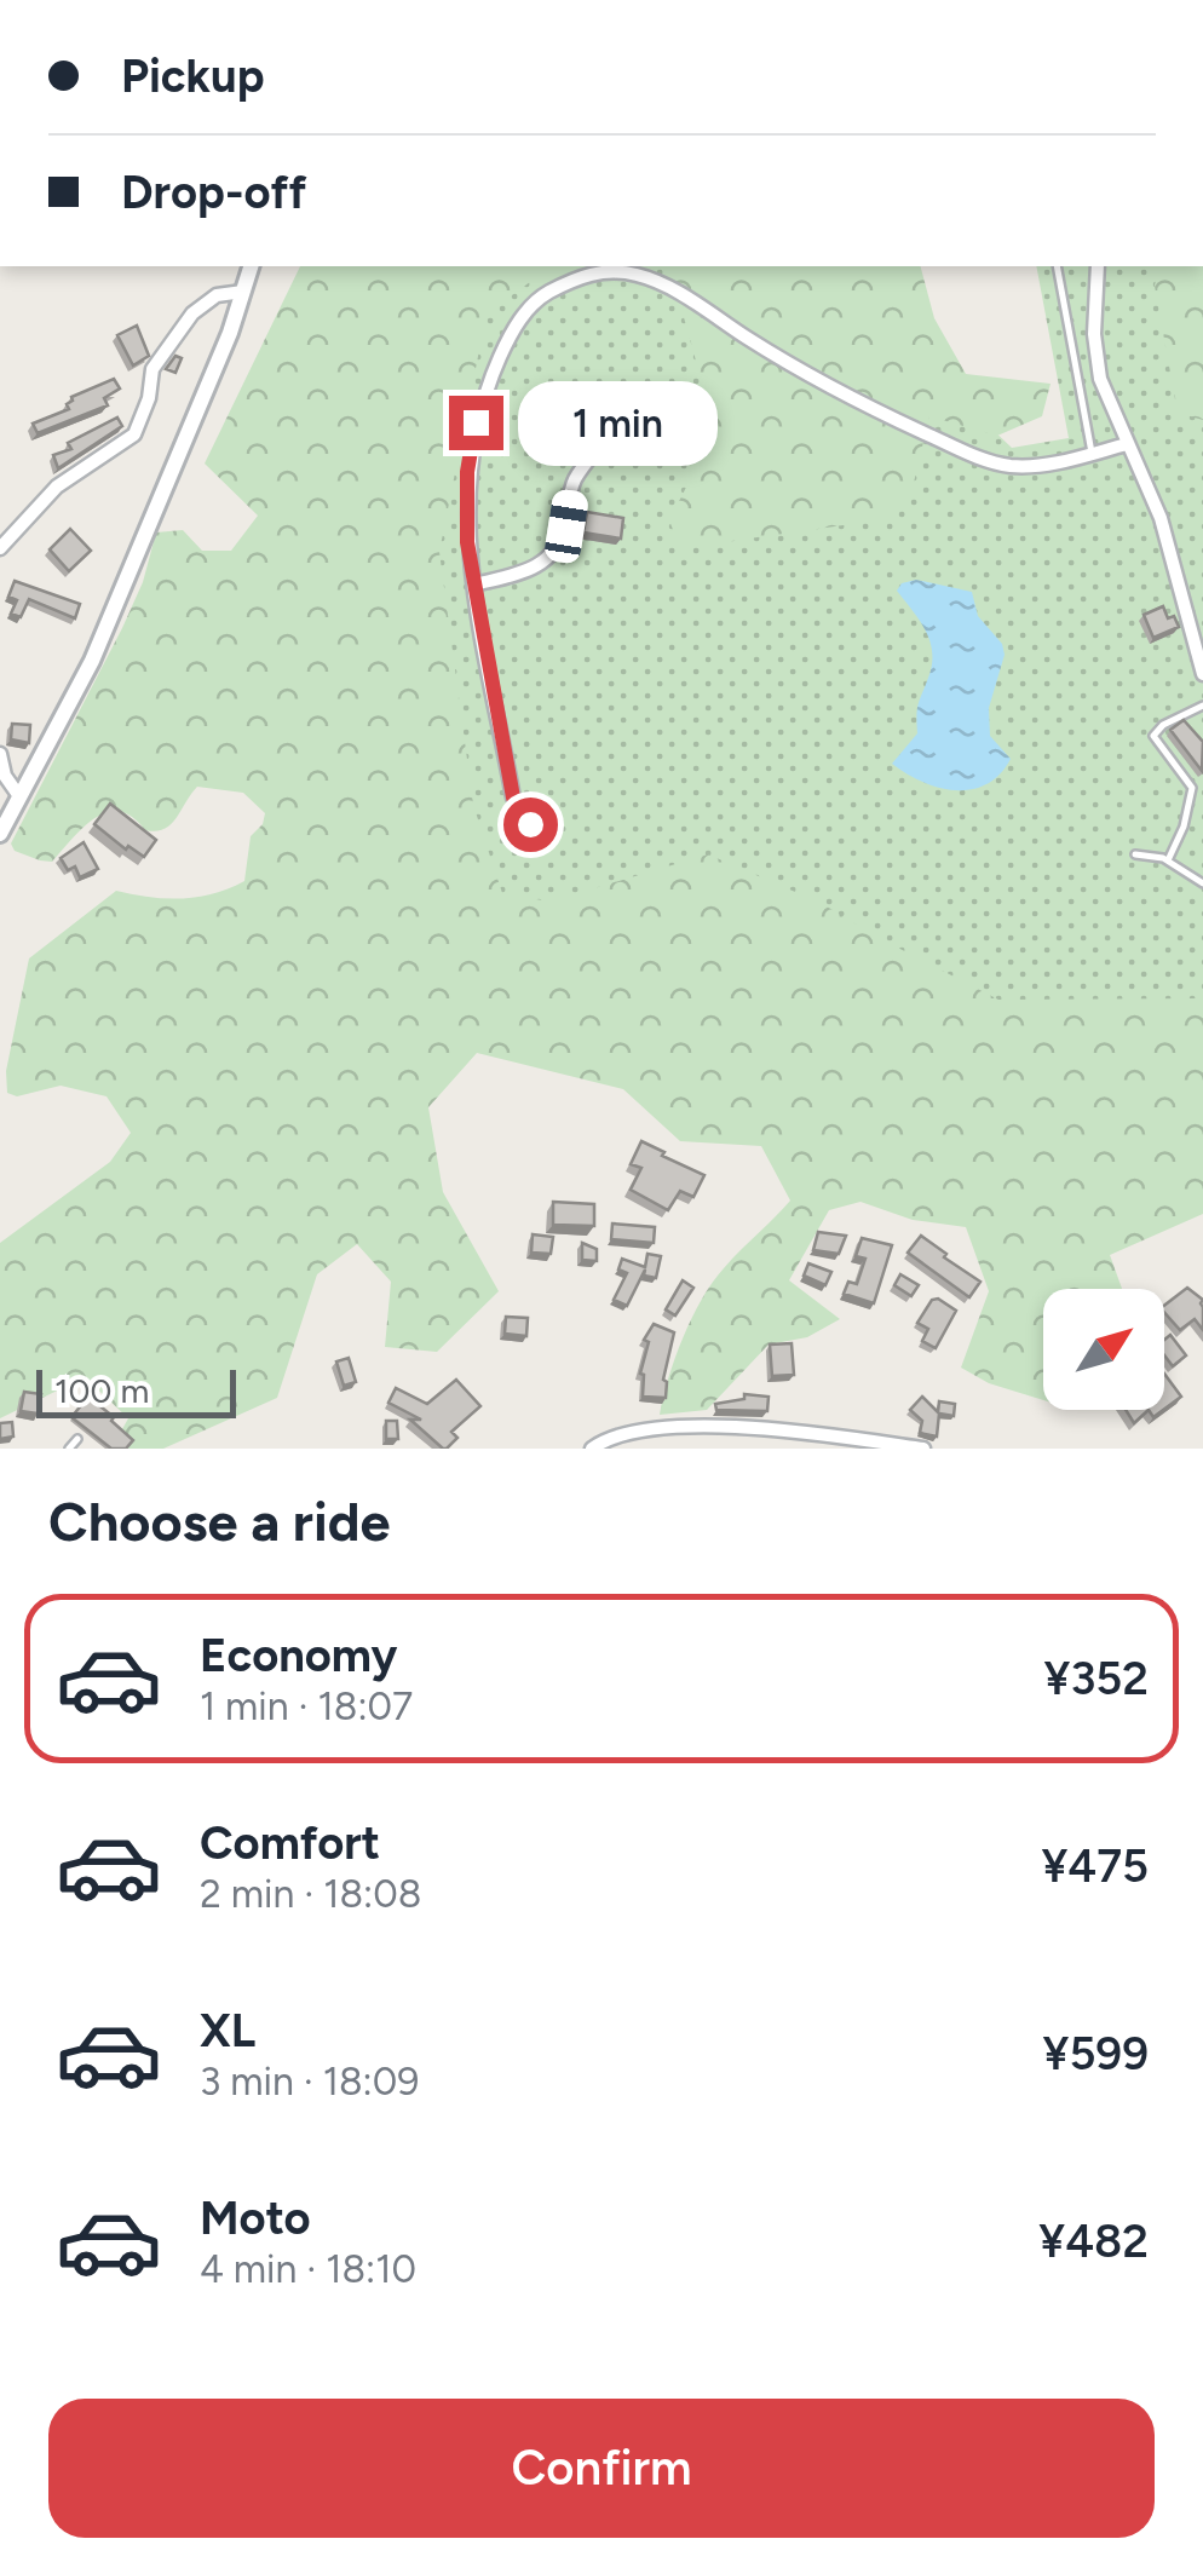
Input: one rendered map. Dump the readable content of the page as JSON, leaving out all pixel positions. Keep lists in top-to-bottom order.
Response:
{
  "scale_bar": "100 m",
  "north": "top right",
  "page": {
    "banner": ["Pickup", "Drop-off"],
    "bubble": "1 min",
    "scale": "100 m",
    "heading": "Choose a ride",
    "list": [
      {
        "name": "Economy",
        "note": "1 min · 18:07",
        "value": "¥352"
      },
      {
        "name": "Comfort",
        "note": "2 min · 18:08",
        "value": "¥475"
      },
      {
        "name": "XL",
        "note": "3 min · 18:09",
        "value": "¥599"
      },
      {
        "name": "Moto",
        "note": "4 min · 18:10",
        "value": "¥482"
      }
    ],
    "buttons": "Confirm"
  }
}
